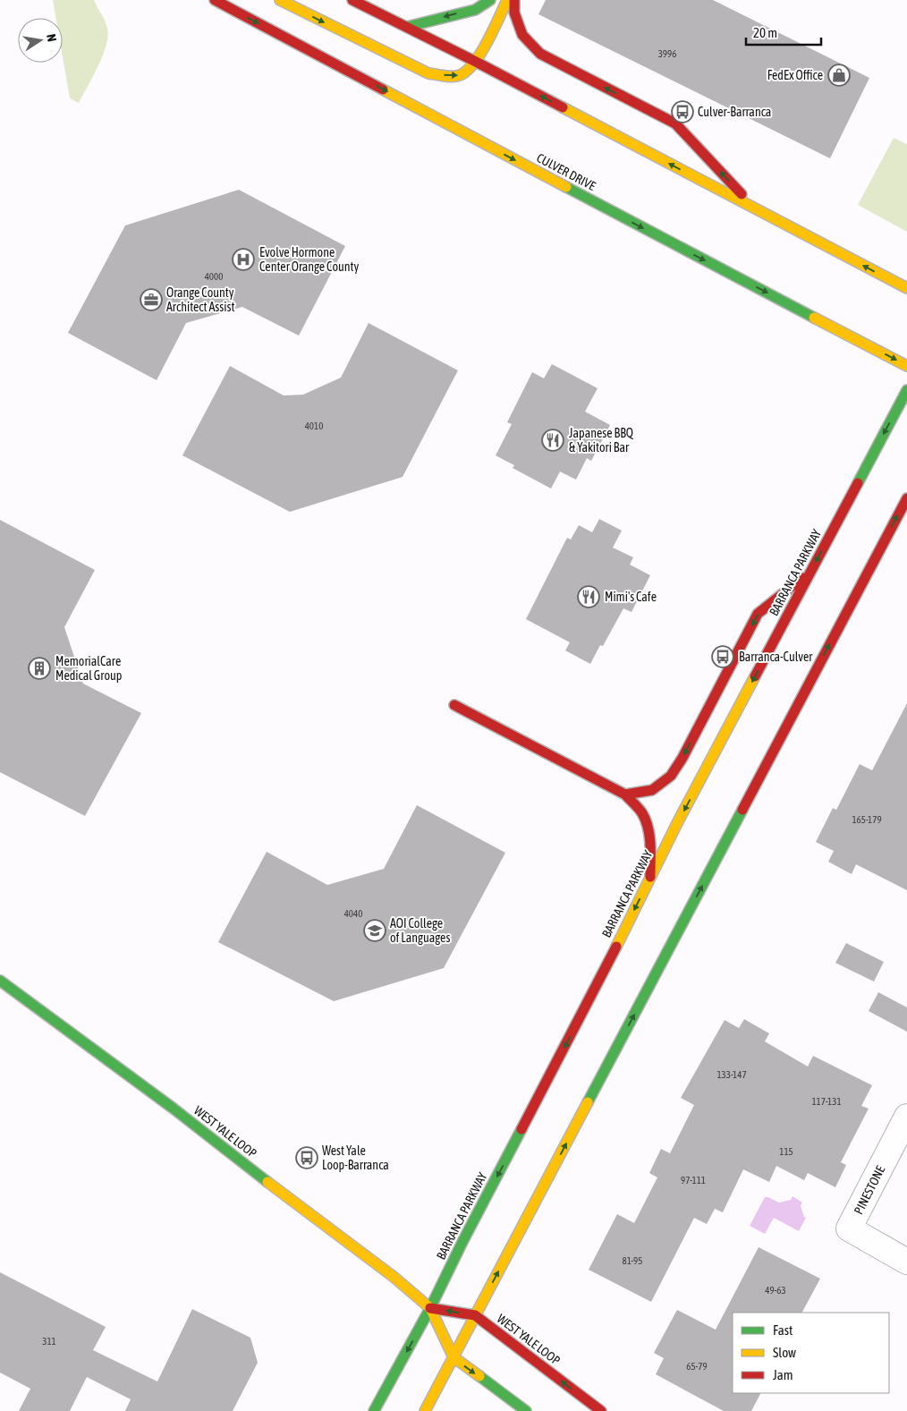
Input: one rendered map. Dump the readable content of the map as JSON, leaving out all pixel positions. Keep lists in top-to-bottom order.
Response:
{
  "streets": {
    "main road": ["CULVER DRIVE", "BARRANCA PARKWAY", "WEST YALE LOOP"],
    "street": ["PINESTONE"]
  },
  "crossings": [
    ["BARRANCA PARKWAY", "WEST YALE LOOP"]
  ],
  "places": {
    "shop": ["FedEx Office"],
    "bus stop": ["Culver-Barranca", "Barranca-Culver", "West Yale Loop-Barranca"],
    "hospital": ["Evolve Hormone Center Orange County"],
    "office": ["Orange County Architect Assist"],
    "restaurant": ["Japanese BBQ & Yakitori Bar", "Mimi's Cafe"],
    "building": ["MemorialCare Medical Group"],
    "school or university": ["AOI College of Languages"]
  },
  "house_numbers": [
    "3996",
    "4000",
    "4010",
    "165-179",
    "4040",
    "133-147",
    "117-131",
    "115",
    "97-111",
    "81-95",
    "49-63",
    "311",
    "65-79"
  ],
  "legend": ["Fast", "Slow", "Jam"],
  "scale_bar": "20 m",
  "north": "right"
}
